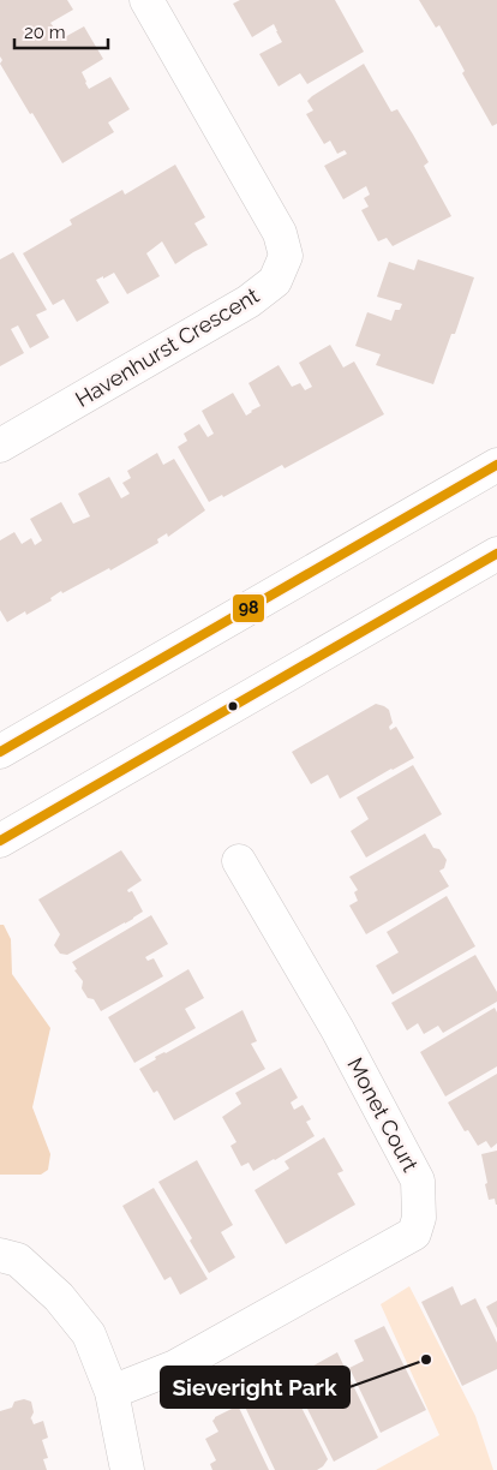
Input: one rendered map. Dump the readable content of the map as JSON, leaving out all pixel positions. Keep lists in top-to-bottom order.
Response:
{
  "streets": {
    "street": ["Havenhurst Crescent", "Monet Court"]
  },
  "places": ["Sieveright Park"],
  "lines": ["transit line 98"],
  "scale_bar": "20 m"
}
